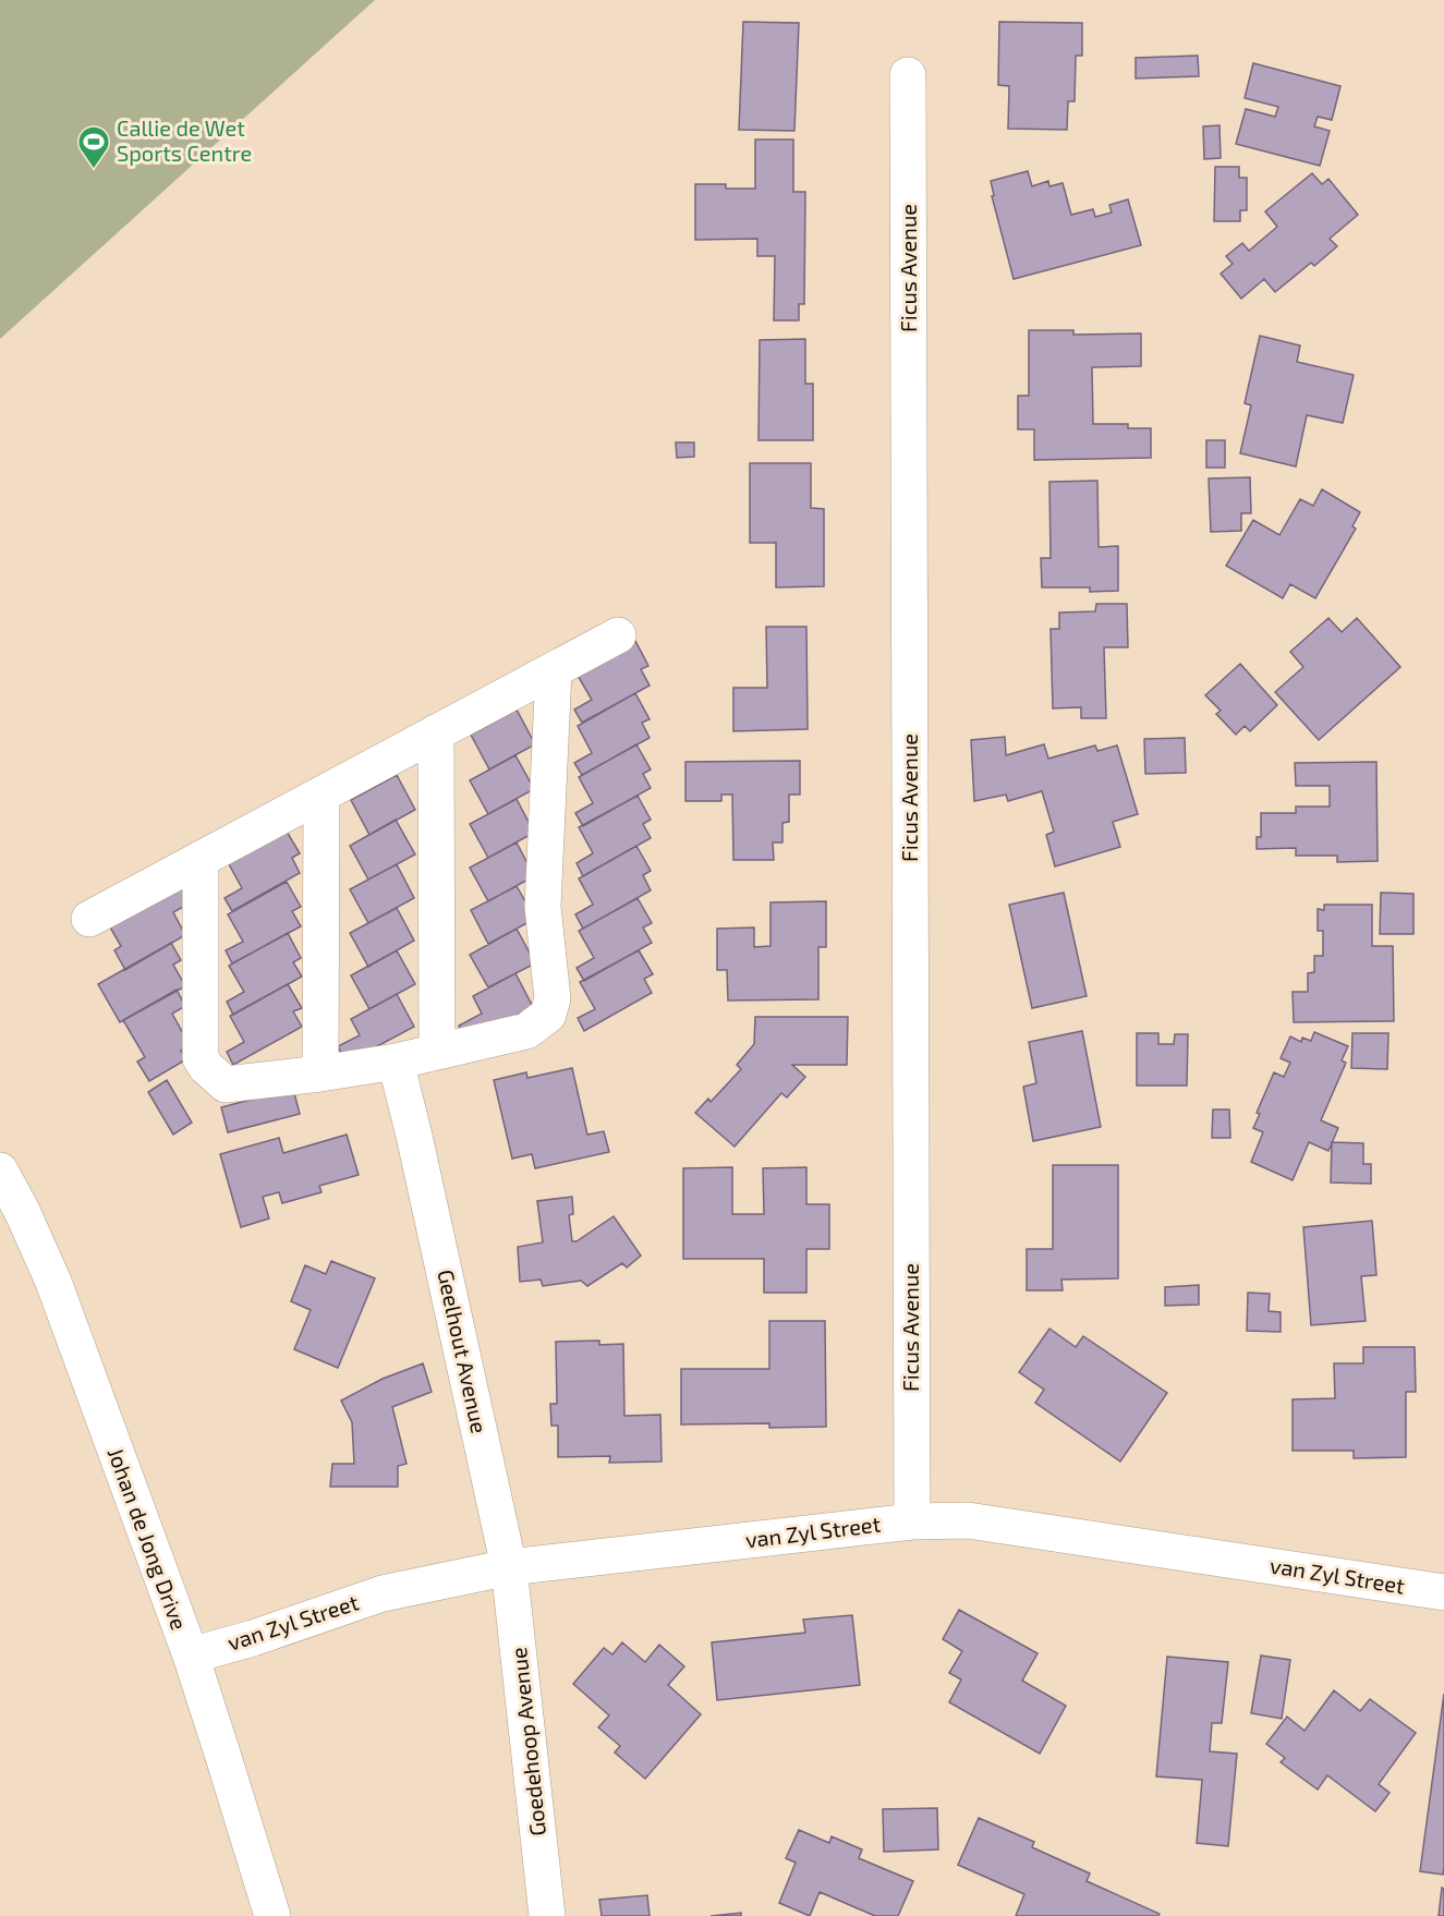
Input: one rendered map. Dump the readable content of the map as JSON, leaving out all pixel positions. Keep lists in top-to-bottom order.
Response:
{
  "streets": {
    "street": [
      "Ficus Avenue",
      "Geelhout Avenue",
      "van Zyl Street",
      "Johan de Jong Drive",
      "Goedehoop Avenue"
    ]
  },
  "crossings": [
    ["Ficus Avenue", "van Zyl Street"],
    ["Geelhout Avenue", "van Zyl Street"],
    ["Geelhout Avenue", "Goedehoop Avenue"],
    ["van Zyl Street", "Johan de Jong Drive"],
    ["van Zyl Street", "Goedehoop Avenue"]
  ],
  "places": {
    "sports": ["Callie de Wet Sports Centre"]
  }
}
